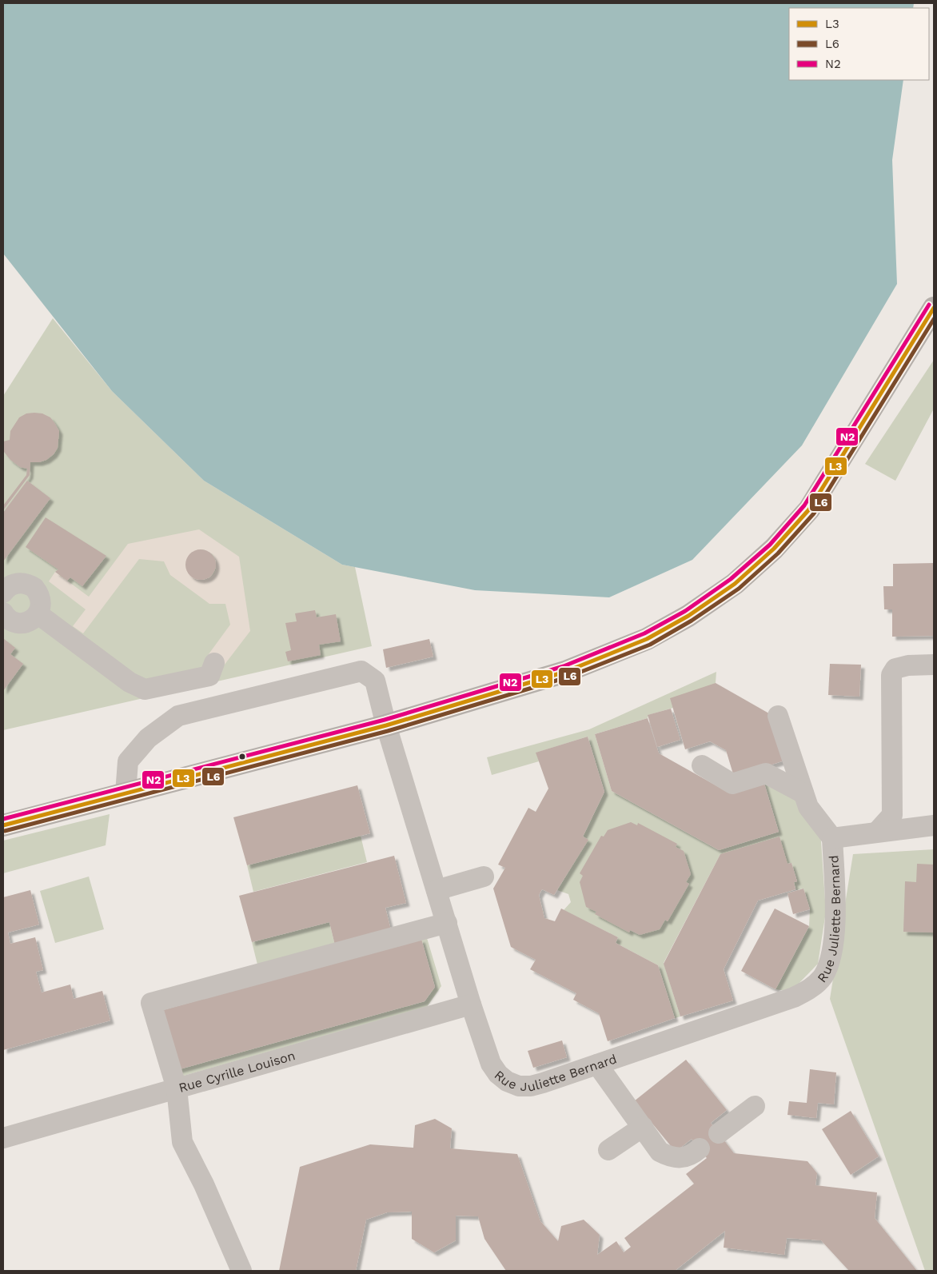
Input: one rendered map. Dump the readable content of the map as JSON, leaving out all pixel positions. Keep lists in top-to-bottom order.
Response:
{
  "streets": {
    "street": ["Rue Juliette Bernard", "Rue Cyrille Louison"]
  },
  "crossings": [
    ["Rue Juliette Bernard", "Rue Cyrille Louison"]
  ],
  "lines": ["transit line N2", "transit line L3", "transit line L6"],
  "legend": ["L3", "L6", "N2"]
}
